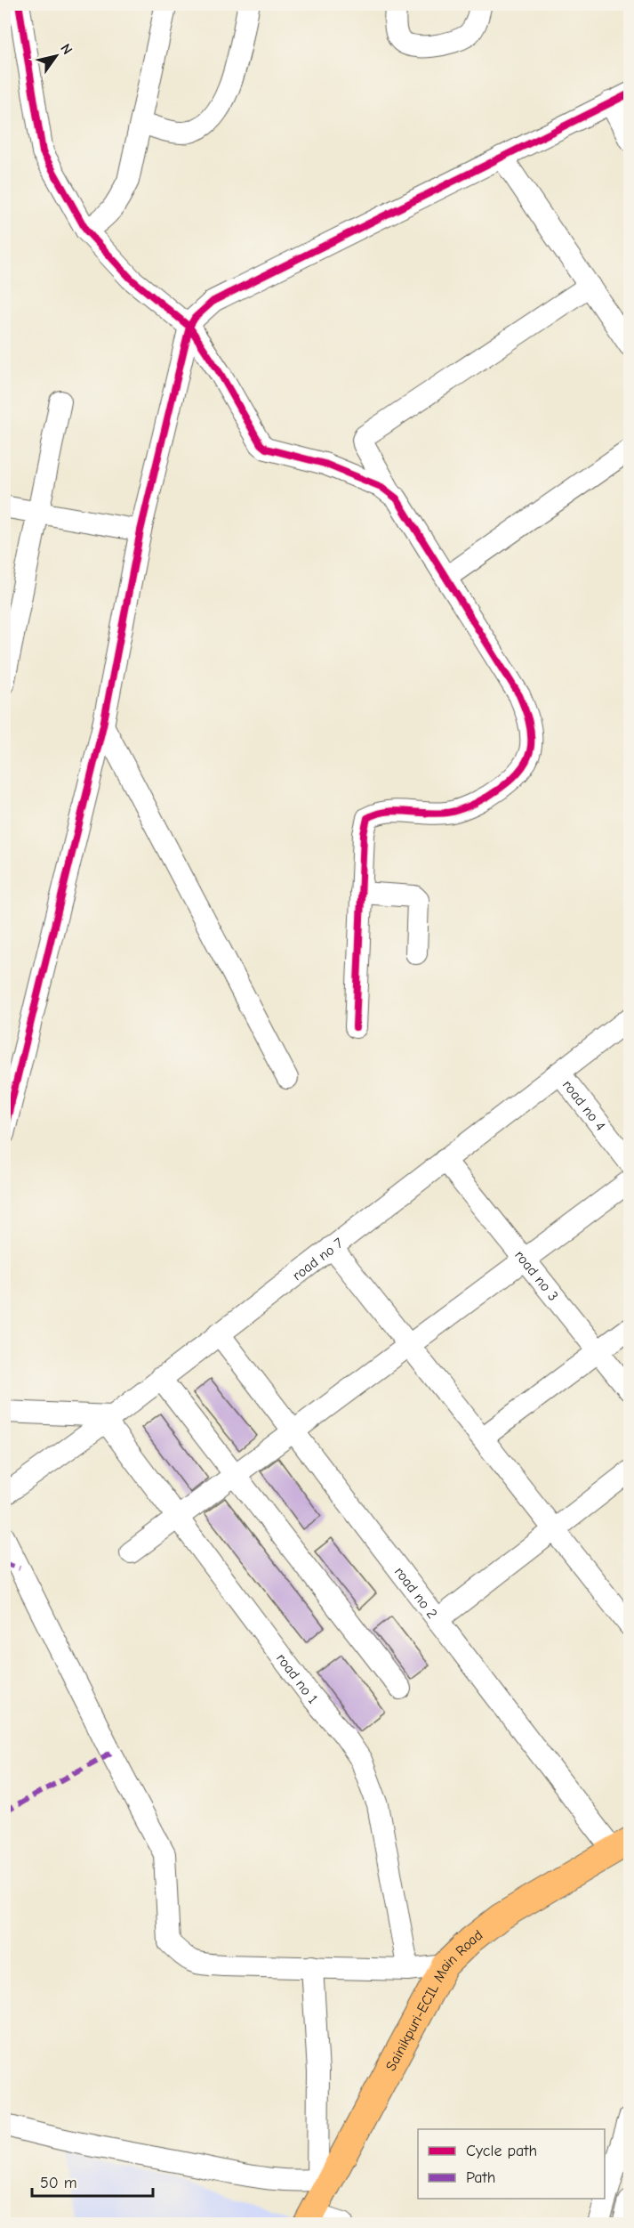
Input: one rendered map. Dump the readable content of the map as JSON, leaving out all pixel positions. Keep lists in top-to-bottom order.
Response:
{
  "streets": {
    "main road": ["Sainikpuri-ECIL Main Road"],
    "street": [
      "road no 4",
      "road no 7",
      "road no 3",
      "road no 2",
      "road no 1"
    ]
  },
  "crossings": [
    ["road no 4", "road no 7"],
    ["road no 7", "road no 3"],
    ["road no 7", "road no 2"],
    ["road no 7", "road no 1"],
    ["road no 2", "Sainikpuri-ECIL Main Road"]
  ],
  "legend": ["Cycle path", "Path"],
  "scale_bar": "50 m",
  "north": "top right"
}
